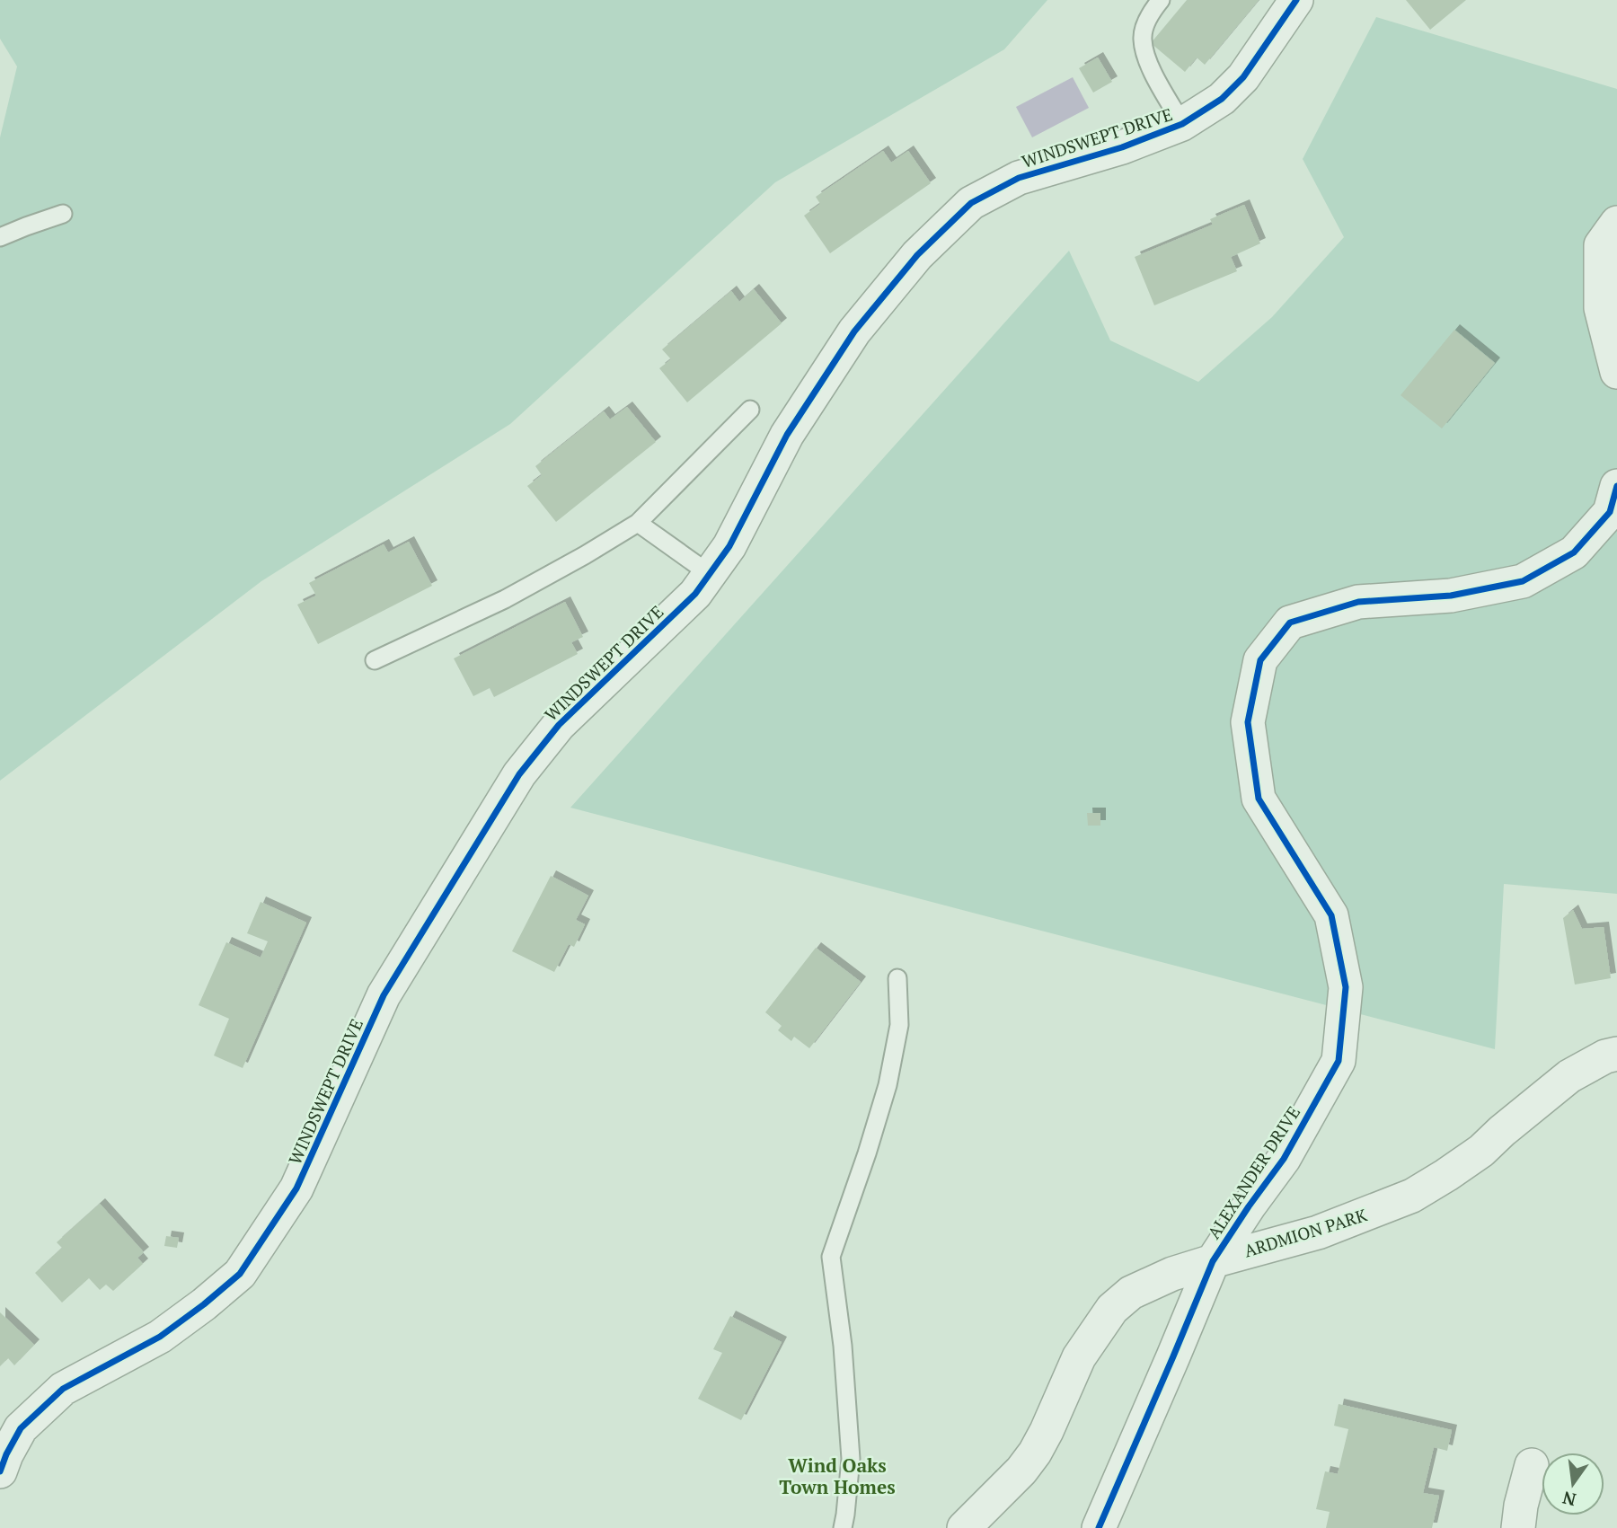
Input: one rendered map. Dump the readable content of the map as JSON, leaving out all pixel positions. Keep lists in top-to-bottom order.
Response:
{
  "streets": {
    "street": ["WINDSWEPT DRIVE", "ALEXANDER DRIVE", "ARDMION PARK"]
  },
  "crossings": [
    ["ALEXANDER DRIVE", "ARDMION PARK"]
  ],
  "districts": ["Wind Oaks Town Homes"],
  "north": "bottom"
}
